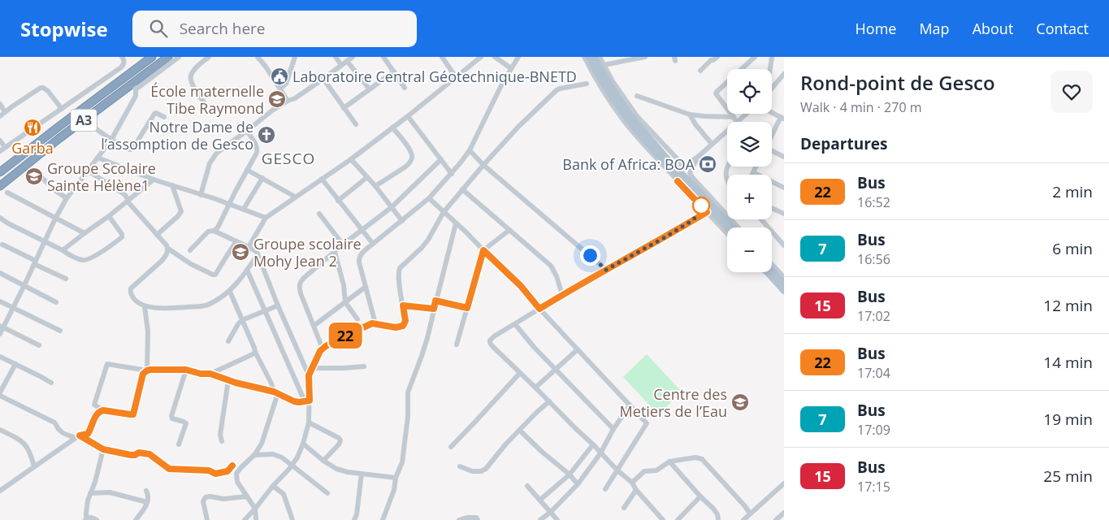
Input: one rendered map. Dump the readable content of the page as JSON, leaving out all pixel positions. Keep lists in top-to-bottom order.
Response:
{
  "streets": {
    "highway": ["A3"]
  },
  "districts": ["GESCO"],
  "places": {
    "public building": ["Laboratoire Central Géotechnique-BNETD"],
    "school or university": [
      "École maternelle Tibe Raymond",
      "Groupe Scolaire Sainte Hélène1",
      "Groupe scolaire Mohy Jean 2",
      "Centre des Metiers de l’Eau"
    ],
    "restaurant": ["Garba"],
    "church": ["Notre Dame de l’assomption de Gesco"],
    "bank": ["Bank of Africa: BOA"]
  },
  "lines": ["bus line 22"],
  "page": {
    "header": "Stopwise",
    "search": "Search here",
    "nav": [
      "Home",
      "Map",
      "About",
      "Contact"
    ],
    "on_map": "22",
    "heading": [
      ["Rond-point de Gesco", "Walk · 4 min · 270 m"],
      "Departures"
    ],
    "map_buttons": ["+", "−"],
    "list": [
      {
        "mark": "22",
        "name": "Bus",
        "note": "16:52",
        "value": "2 min"
      },
      {
        "mark": "7",
        "name": "Bus",
        "note": "16:56",
        "value": "6 min"
      },
      {
        "mark": "15",
        "name": "Bus",
        "note": "17:02",
        "value": "12 min"
      },
      {
        "mark": "22",
        "name": "Bus",
        "note": "17:04",
        "value": "14 min"
      },
      {
        "mark": "7",
        "name": "Bus",
        "note": "17:09",
        "value": "19 min"
      },
      {
        "mark": "15",
        "name": "Bus",
        "note": "17:15",
        "value": "25 min"
      }
    ]
  }
}
